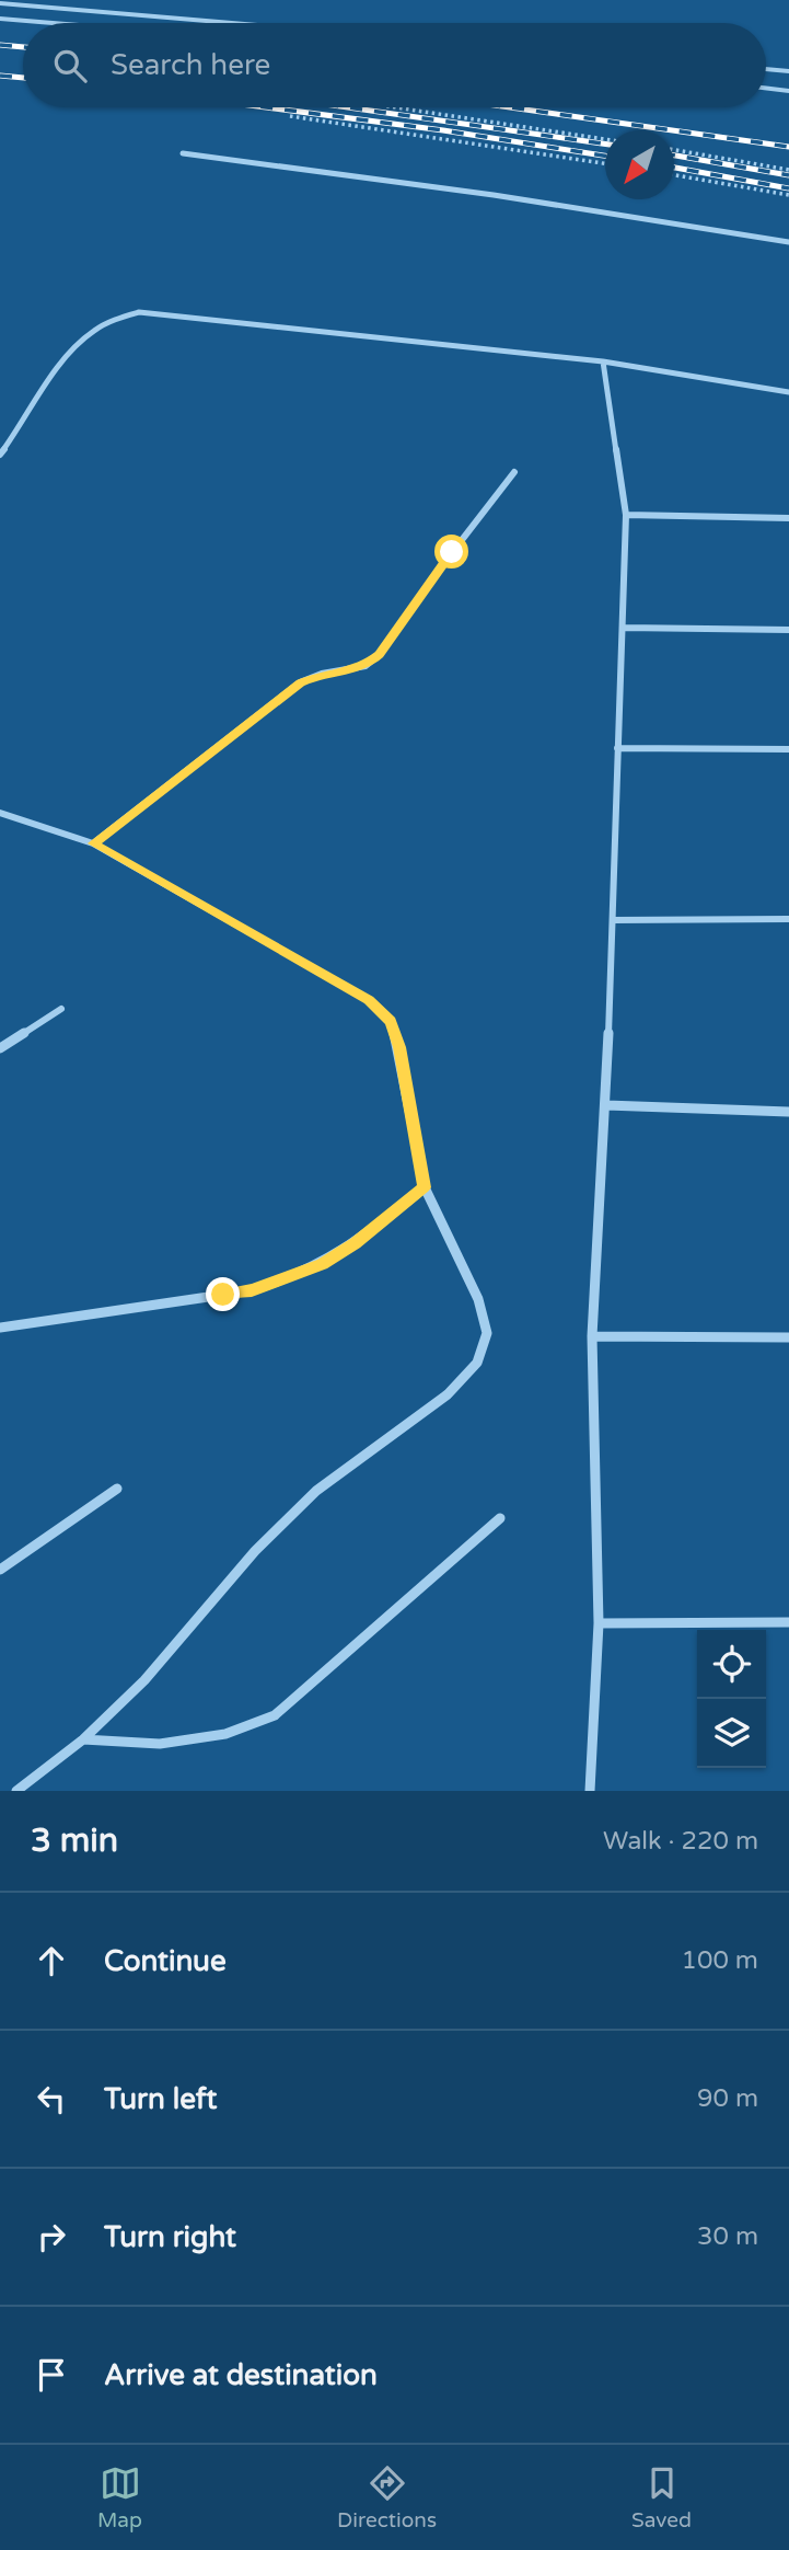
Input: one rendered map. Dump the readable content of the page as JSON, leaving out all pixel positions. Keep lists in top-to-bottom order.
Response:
{
  "north": "bottom left",
  "page": {
    "search": "Search here",
    "heading": ["3 min", "Walk · 220 m"],
    "list": [
      ["Continue", "100 m"],
      ["Turn left", "90 m"],
      ["Turn right", "30 m"],
      "Arrive at destination"
    ],
    "nav": ["Map", "Directions", "Saved"]
  }
}
